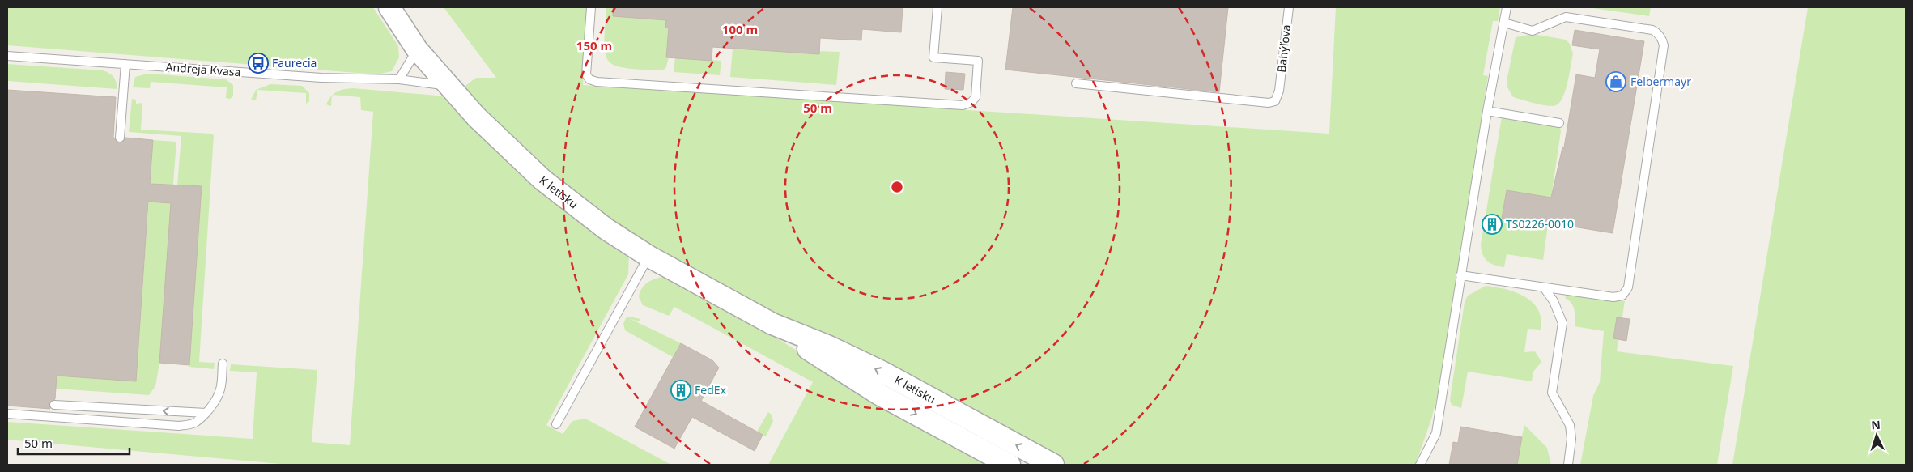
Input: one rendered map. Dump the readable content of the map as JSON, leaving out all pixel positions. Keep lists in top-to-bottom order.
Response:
{
  "streets": {
    "street": ["K letisku"],
    "lane": ["Bahýľova", "Andreja Kvasa"]
  },
  "crossings": [
    ["Andreja Kvasa", "K letisku"]
  ],
  "places": {
    "bus stop": ["Faurecia"],
    "shop": ["Felbermayr"],
    "building": ["TS0226-0010", "FedEx"]
  },
  "scale_bar": "50 m",
  "north": "top",
  "rings": ["100 m", "150 m", "50 m"]
}
